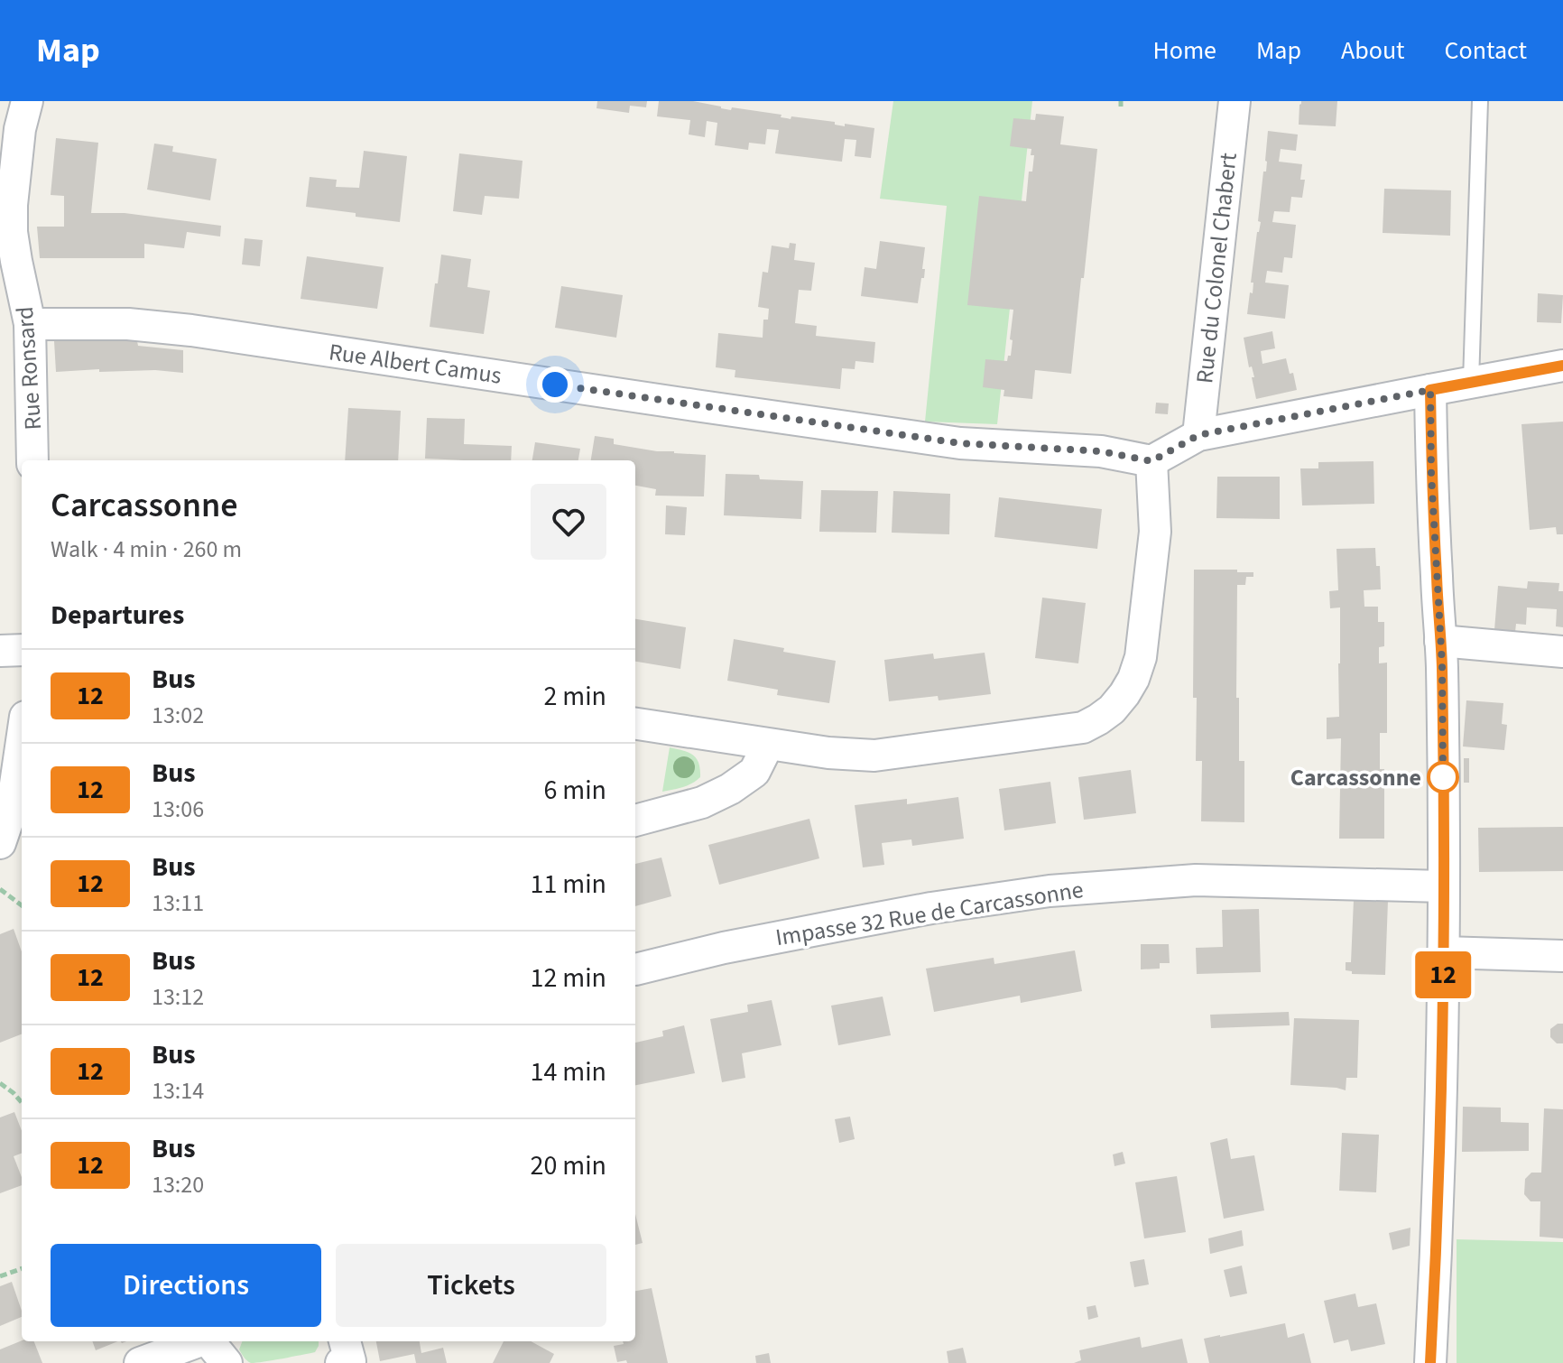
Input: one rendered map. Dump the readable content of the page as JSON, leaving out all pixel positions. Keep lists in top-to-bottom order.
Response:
{
  "streets": {
    "street": [
      "Rue du Colonel Chabert",
      "Rue Albert Camus",
      "Rue Ronsard",
      "Impasse 32 Rue de Carcassonne"
    ]
  },
  "crossings": [
    ["Rue Albert Camus", "Rue Ronsard"]
  ],
  "places": ["Carcassonne"],
  "lines": ["bus line 12"],
  "page": {
    "header": "Map",
    "nav": [
      "Home",
      "Map",
      "About",
      "Contact"
    ],
    "on_map": "12",
    "heading": [
      ["Carcassonne", "Walk · 4 min · 260 m"],
      "Departures"
    ],
    "list": [
      {
        "mark": "12",
        "name": "Bus",
        "note": "13:02",
        "value": "2 min"
      },
      {
        "mark": "12",
        "name": "Bus",
        "note": "13:06",
        "value": "6 min"
      },
      {
        "mark": "12",
        "name": "Bus",
        "note": "13:11",
        "value": "11 min"
      },
      {
        "mark": "12",
        "name": "Bus",
        "note": "13:12",
        "value": "12 min"
      },
      {
        "mark": "12",
        "name": "Bus",
        "note": "13:14",
        "value": "14 min"
      },
      {
        "mark": "12",
        "name": "Bus",
        "note": "13:20",
        "value": "20 min"
      }
    ],
    "buttons": ["Directions", "Tickets"]
  }
}
